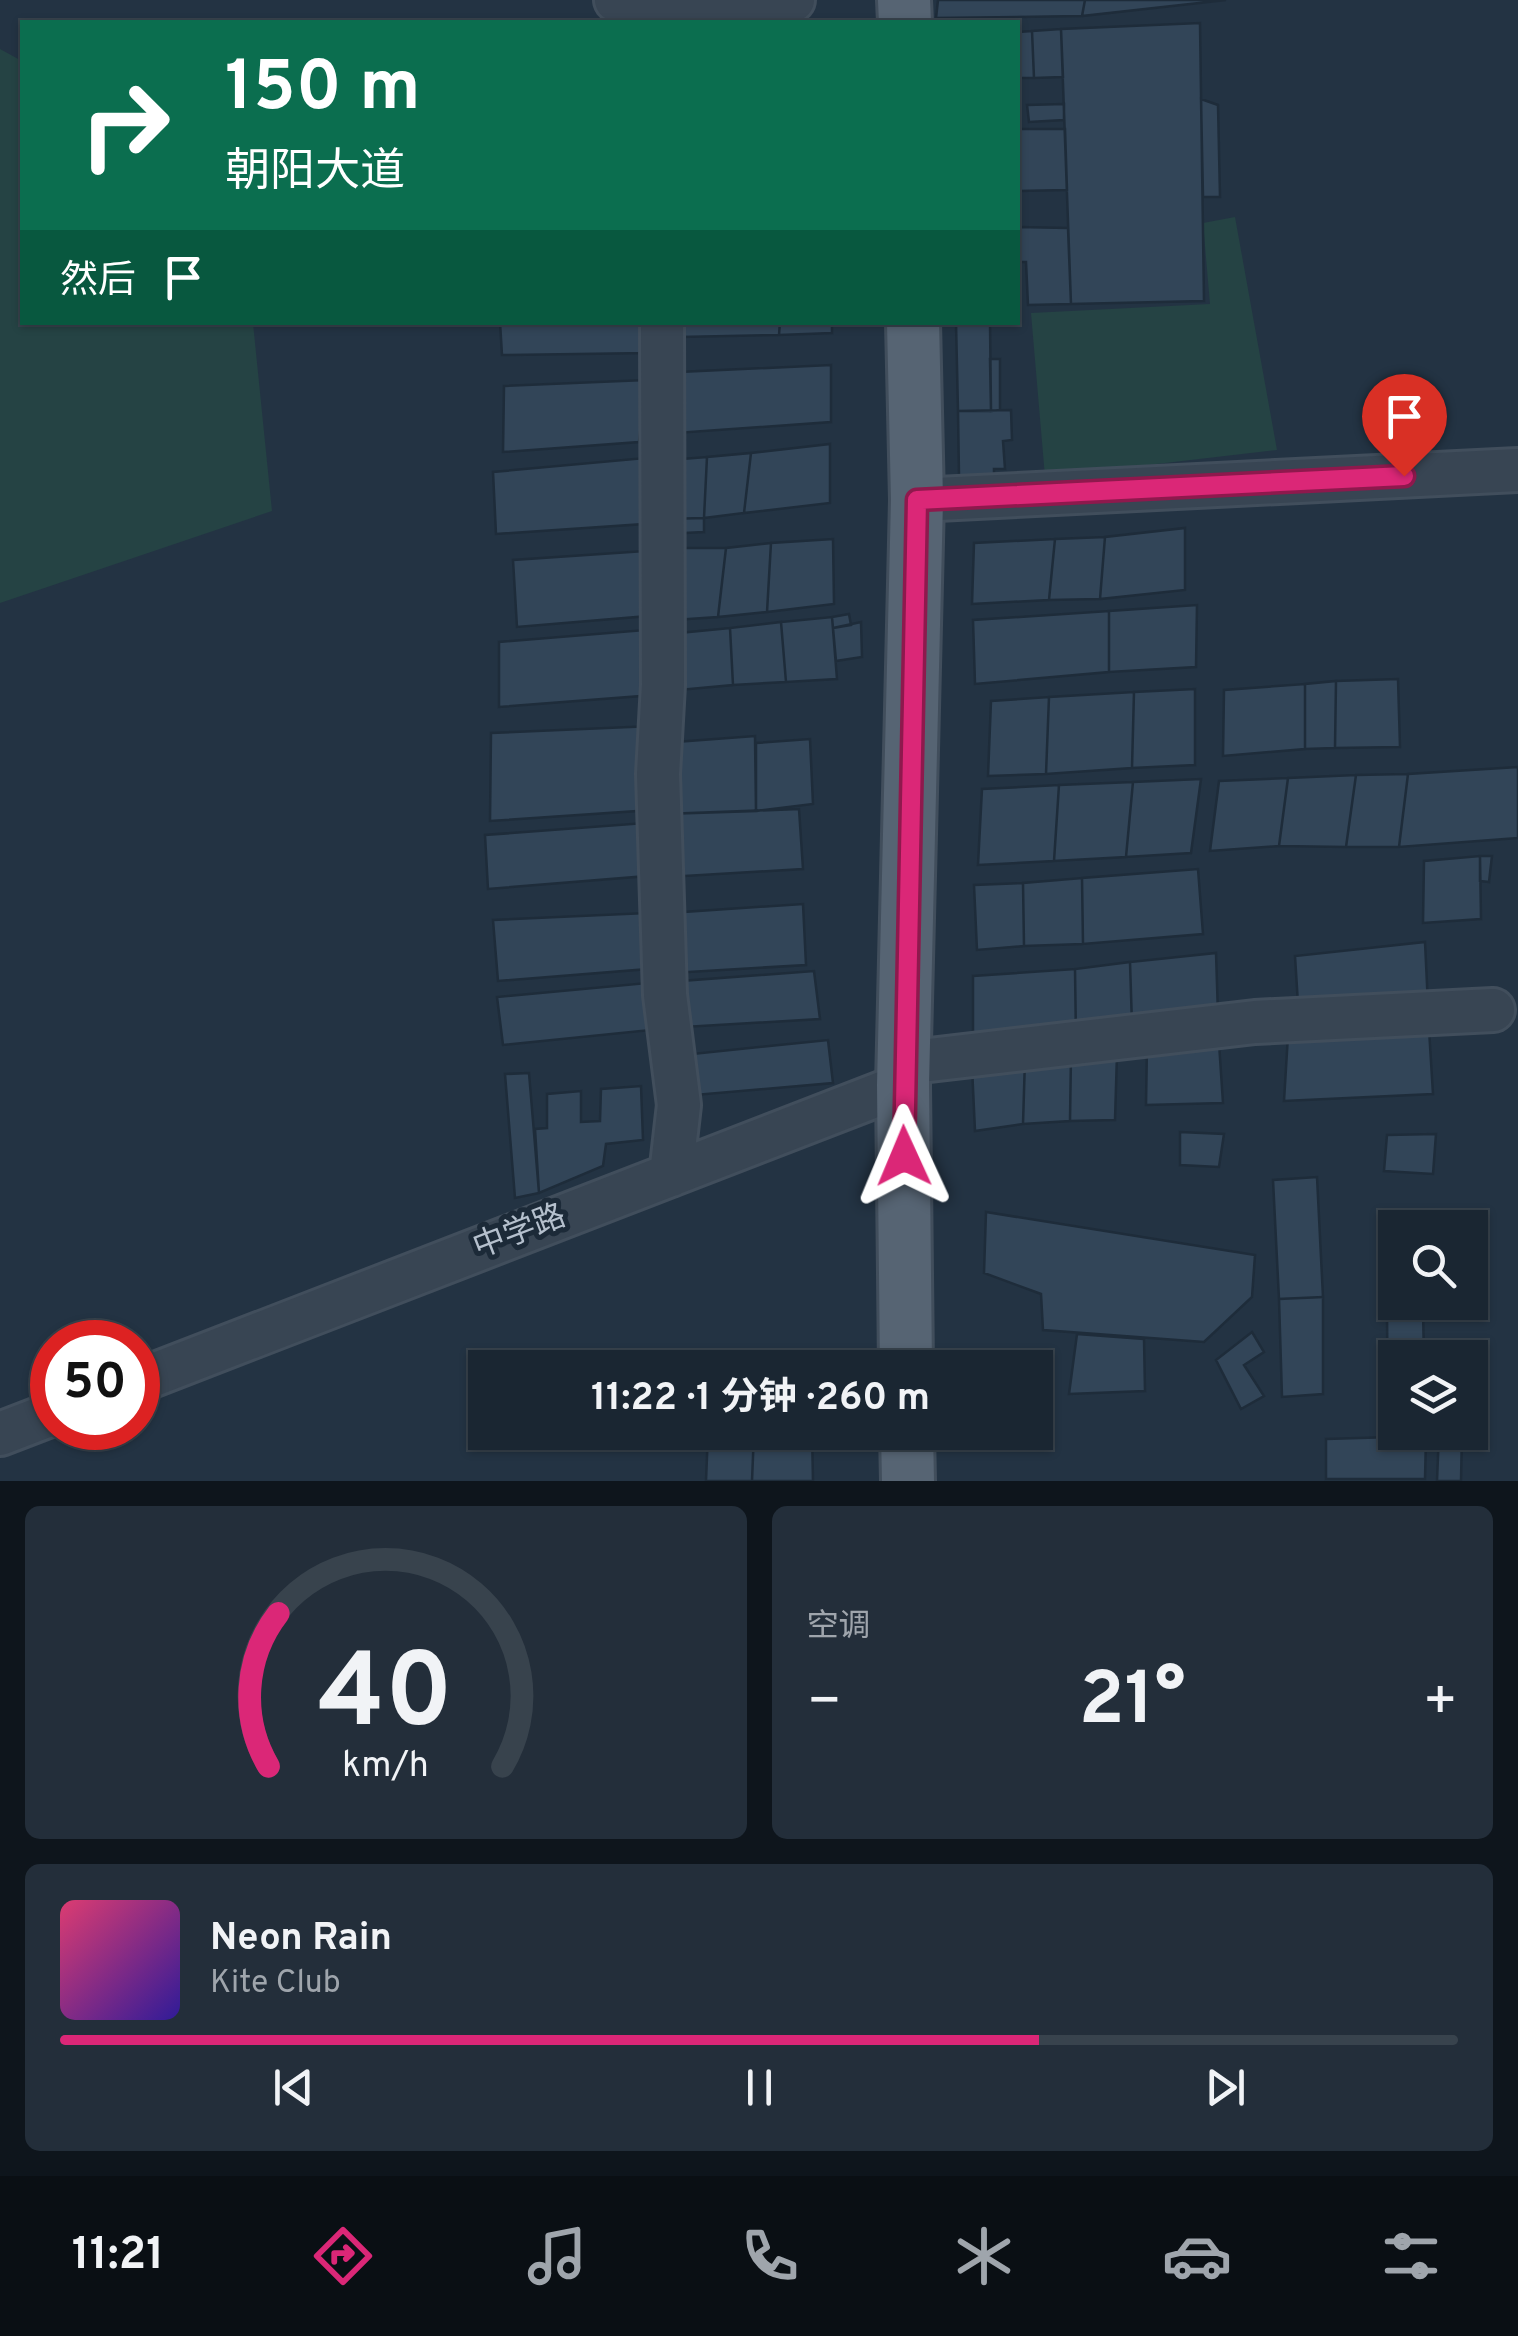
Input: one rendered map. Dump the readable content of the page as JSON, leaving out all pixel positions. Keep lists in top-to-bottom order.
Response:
{
  "streets": {
    "street": ["中学路"]
  },
  "page": {
    "turn": ["150 m", "朝阳大道"],
    "then": "然后",
    "limit": "50",
    "trip": "11:22 · 1 分钟 · 260 m",
    "tile": "空调",
    "heat": ["−", "21°", "+"],
    "song": ["Neon Rain", "Kite Club"],
    "tabs": "11:21",
    "gauge": ["40", "km/h"]
  }
}
